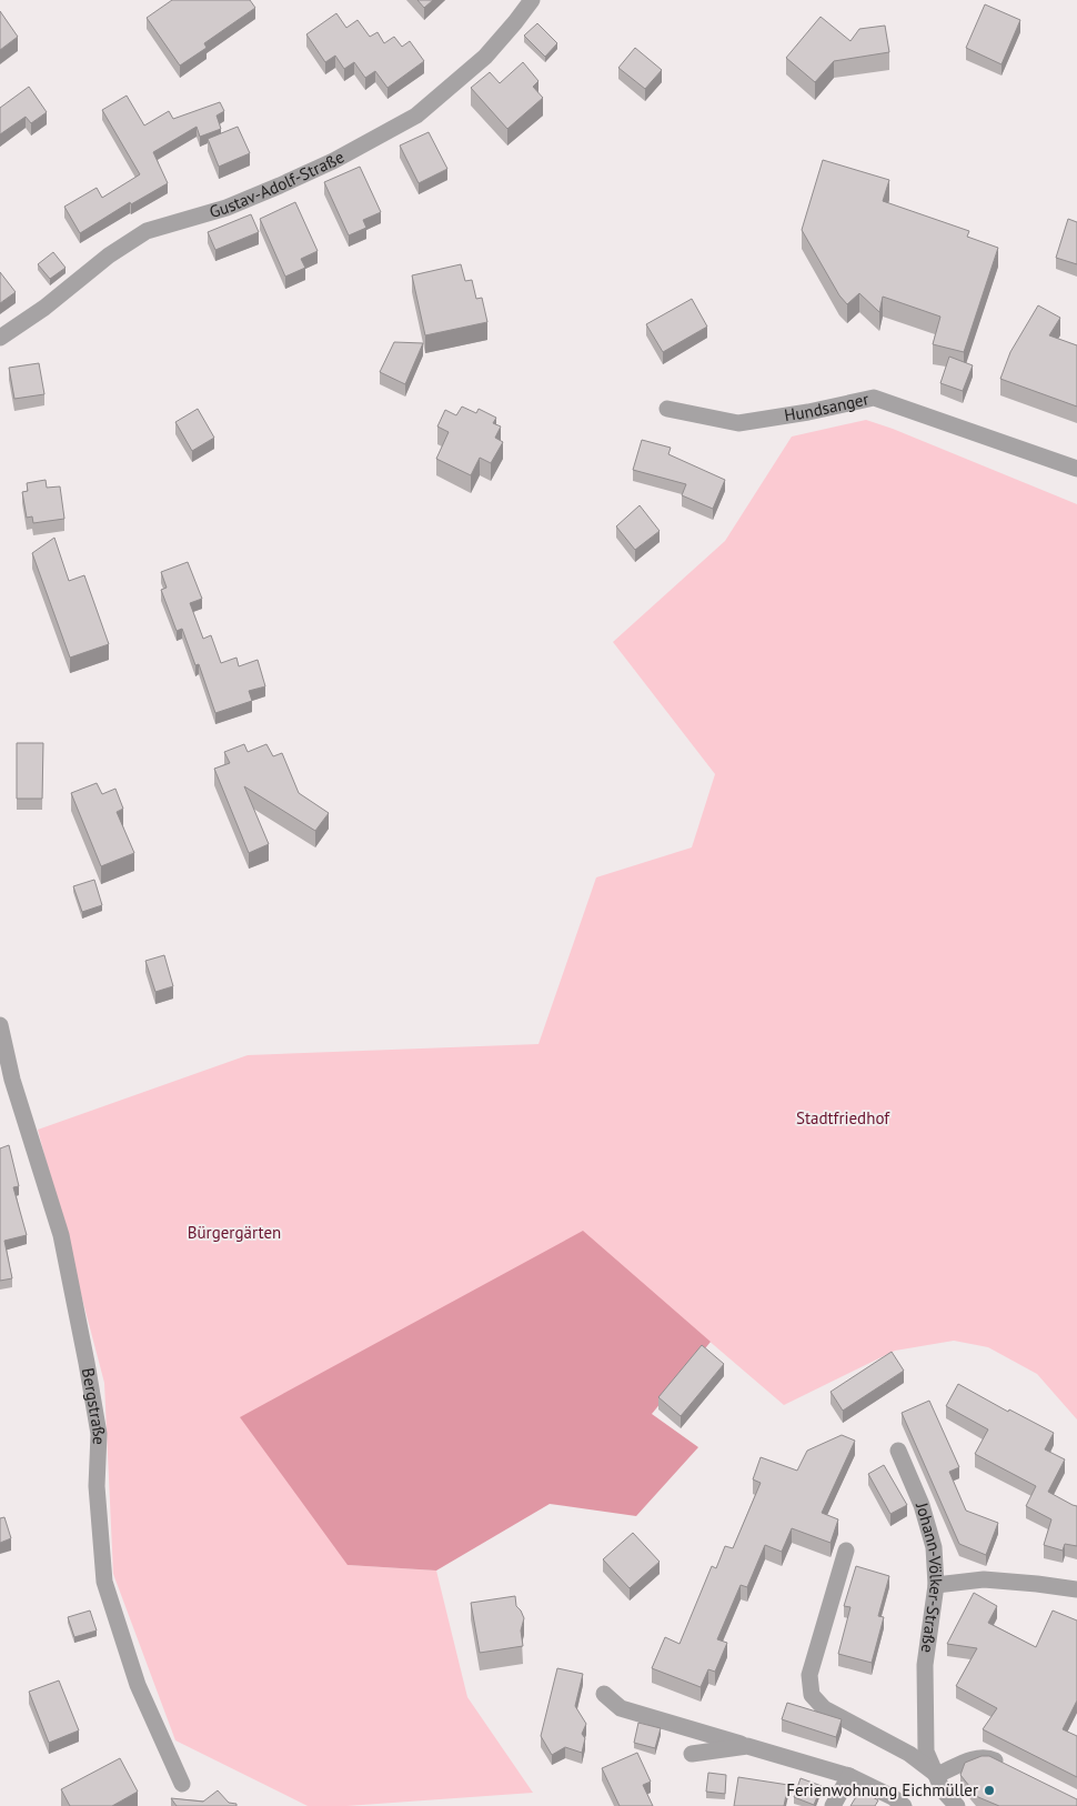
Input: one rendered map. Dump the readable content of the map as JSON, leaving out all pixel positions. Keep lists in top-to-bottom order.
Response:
{
  "streets": {
    "street": [
      "Gustav-Adolf-Straße",
      "Hundsanger",
      "Bergstraße",
      "Johann-Völker-Straße"
    ]
  },
  "parks": ["Stadtfriedhof", "Bürgergärten"],
  "places": ["Ferienwohnung Eichmüller"]
}
